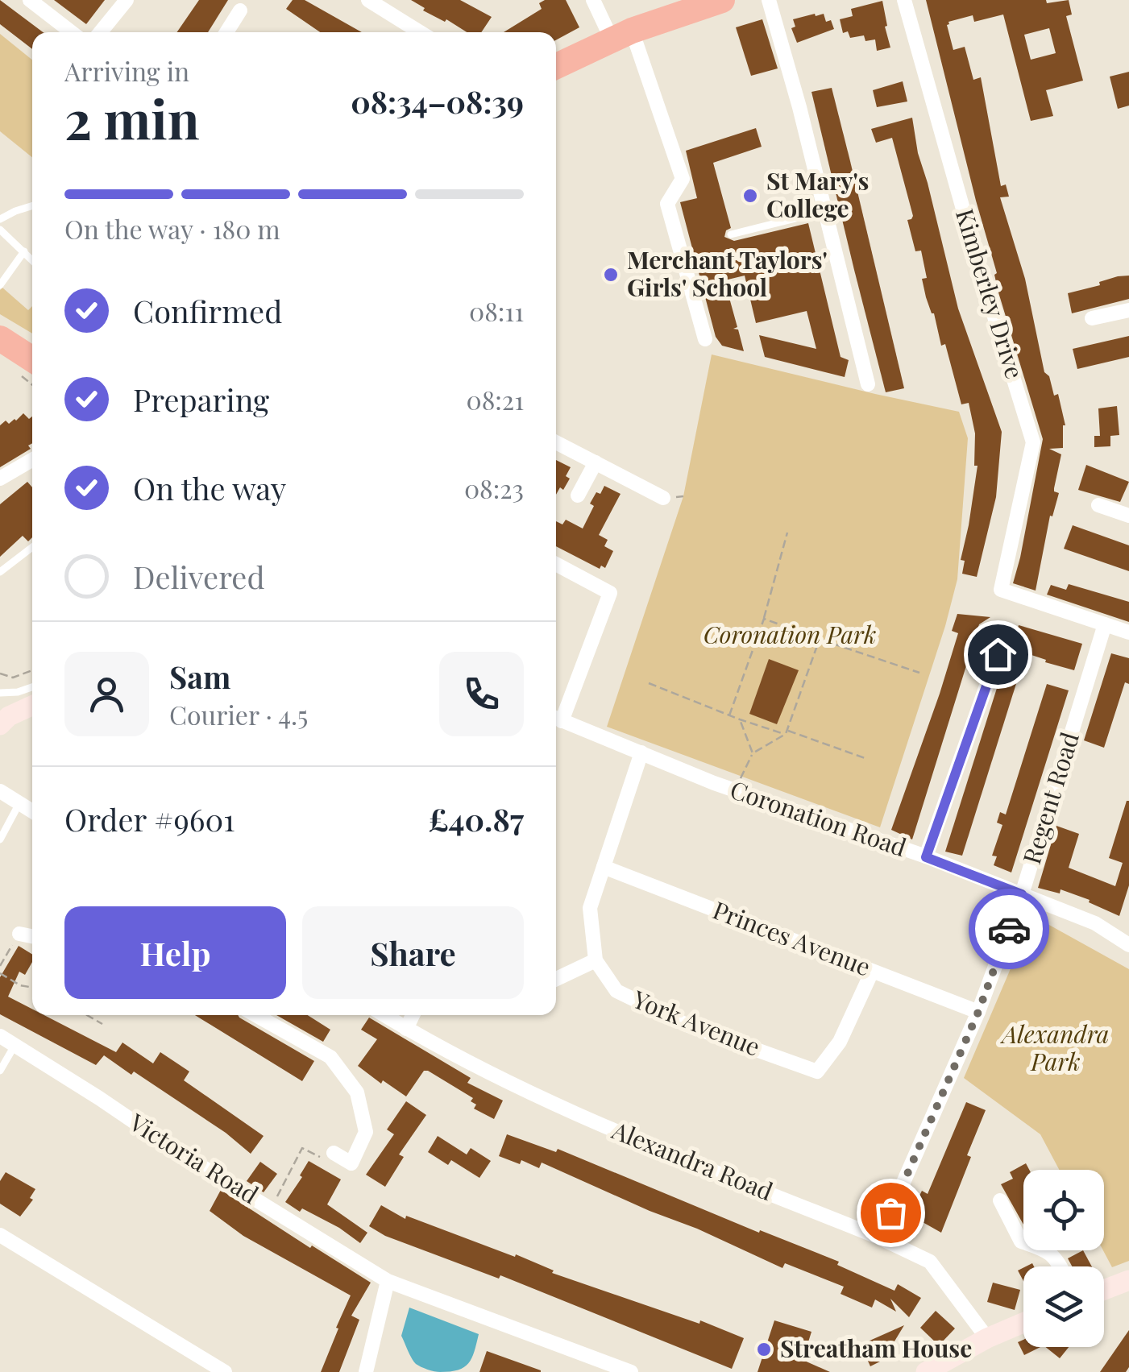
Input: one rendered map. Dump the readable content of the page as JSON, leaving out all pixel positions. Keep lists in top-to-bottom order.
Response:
{
  "streets": {
    "street": [
      "Kimberley Drive",
      "Regent Road",
      "Coronation Road",
      "Princes Avenue",
      "York Avenue",
      "Victoria Road",
      "Alexandra Road"
    ]
  },
  "crossings": [
    ["Kimberley Drive", "Regent Road"],
    ["Regent Road", "Coronation Road"],
    ["Regent Road", "Princes Avenue"],
    ["Regent Road", "Alexandra Road"],
    ["Princes Avenue", "York Avenue"]
  ],
  "parks": ["Coronation Park", "Alexandra Park"],
  "places": ["St Mary's College", "Merchant Taylors' Girls' School", "Streatham House"],
  "page": {
    "heading": ["2 min", "Arriving in", "08:34–08:39"],
    "panel": [
      "Sam",
      "Courier · 4.5",
      "Order #9601",
      "£40.87"
    ],
    "bar": "On the way · 180 m",
    "list": [
      ["Confirmed", "08:11"],
      ["Preparing", "08:21"],
      ["On the way", "08:23"],
      "Delivered"
    ],
    "buttons": ["Help", "Share"]
  }
}
